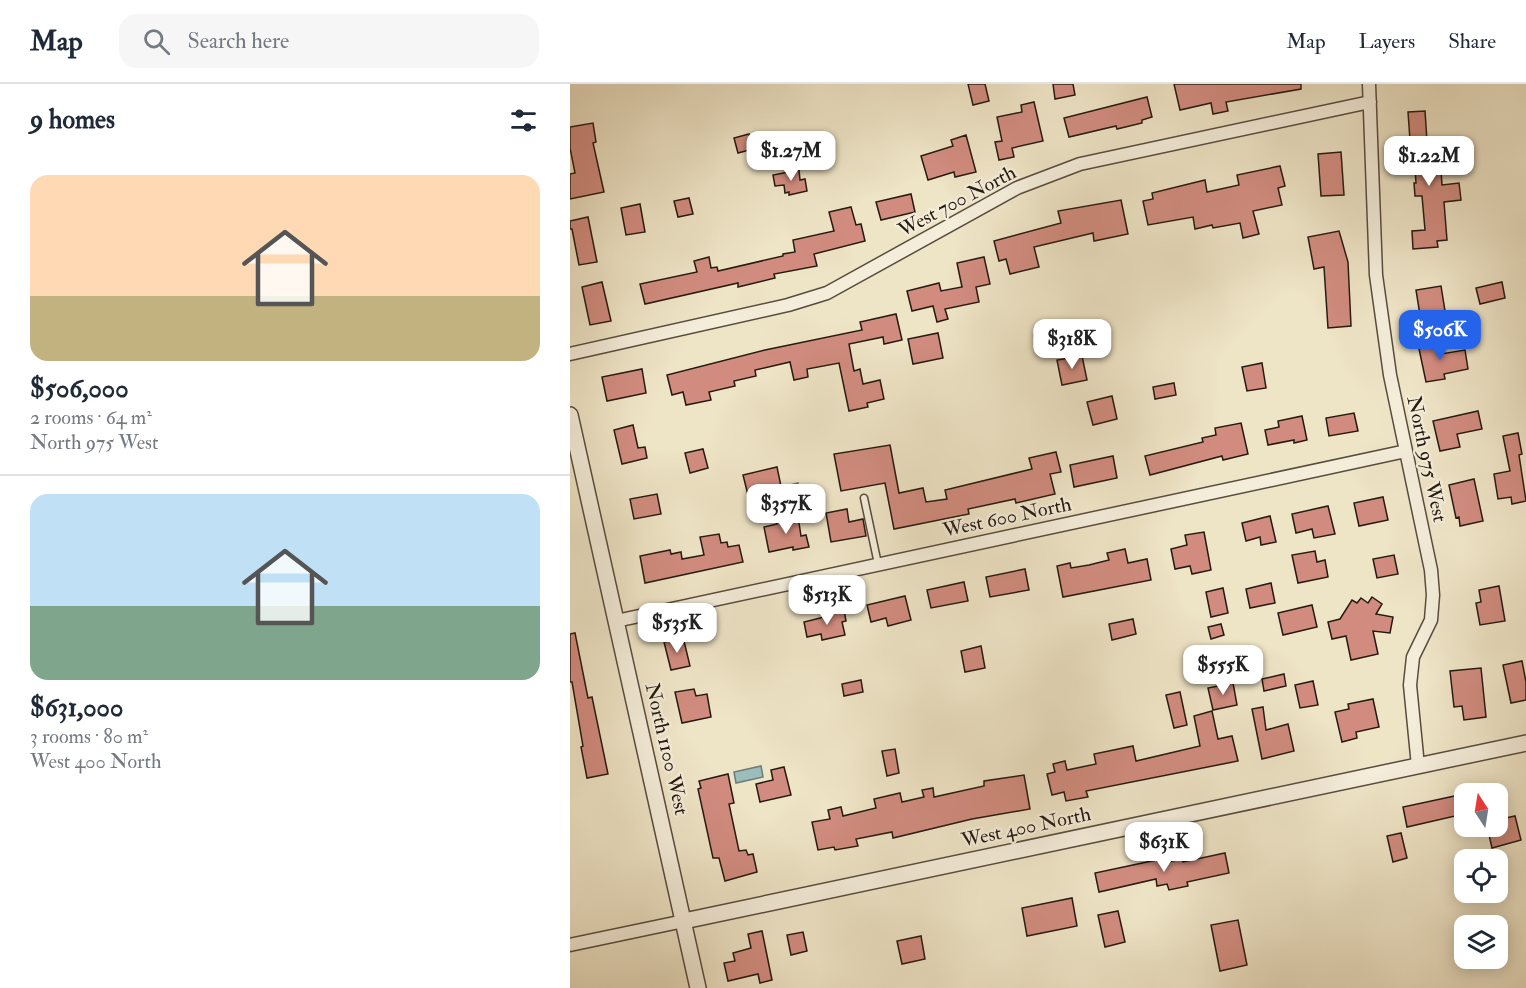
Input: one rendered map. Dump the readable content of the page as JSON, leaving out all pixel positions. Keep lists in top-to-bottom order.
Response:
{
  "streets": {
    "street": [
      "West 700 North",
      "North 975 West",
      "West 600 North",
      "North 1100 West",
      "West 400 North"
    ]
  },
  "crossings": [
    ["West 700 North", "North 975 West"],
    ["North 975 West", "West 600 North"],
    ["North 975 West", "West 400 North"],
    ["West 600 North", "North 1100 West"],
    ["North 1100 West", "West 400 North"]
  ],
  "north": "top",
  "page": {
    "header": "Map",
    "search": "Search here",
    "nav": ["Map", "Layers", "Share"],
    "heading": "9 homes",
    "price": [
      "$1.27M",
      "$1.22M",
      "$506K",
      "$318K",
      "$357K",
      "$513K",
      "$535K",
      "$555K",
      "$631K"
    ],
    "list": [
      {
        "name": "$506,000",
        "note": "2 rooms · 64 m² · North 975 West"
      },
      {
        "name": "$631,000",
        "note": "3 rooms · 80 m² · West 400 North"
      }
    ]
  }
}
